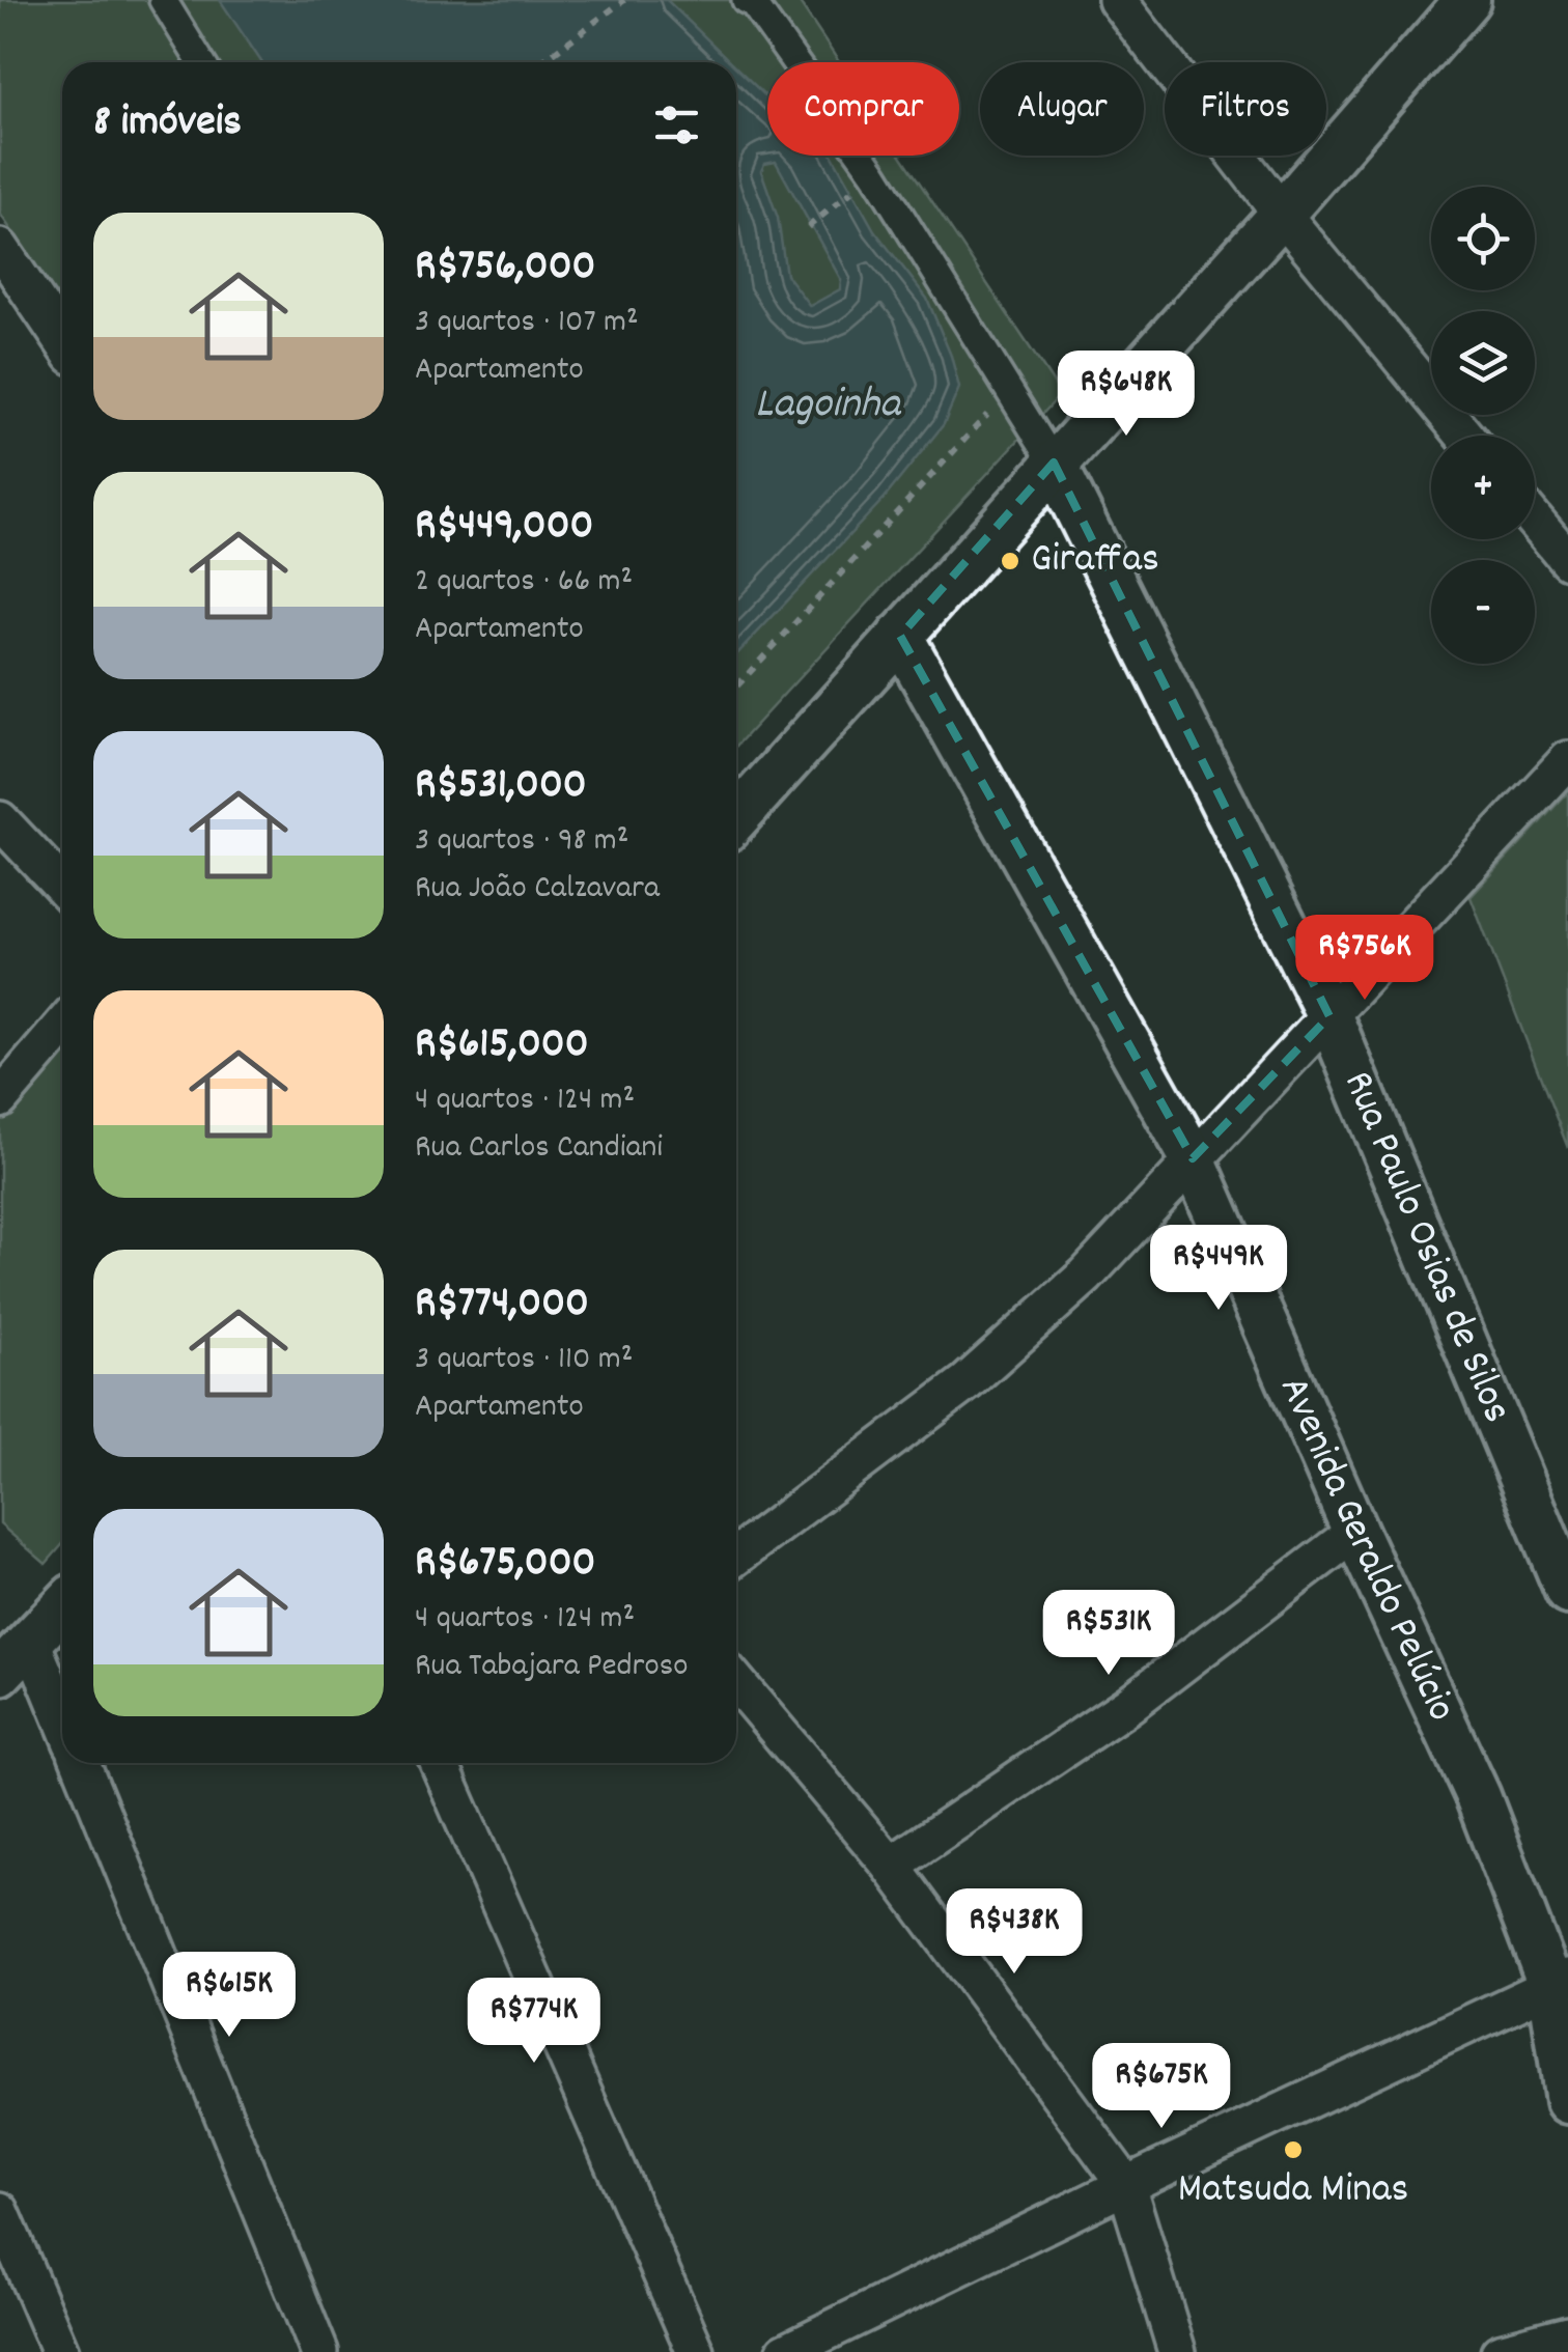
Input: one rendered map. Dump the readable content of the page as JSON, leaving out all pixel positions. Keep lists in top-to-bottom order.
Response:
{
  "streets": {
    "street": ["Rua Paulo Osias de Silos", "Avenida Geraldo Pelúcio"]
  },
  "water": ["Lagoinha"],
  "places": ["Giraffas", "Matsuda Minas"],
  "page": {
    "chip": ["Comprar", "Alugar", "Filtros"],
    "heading": "8 imóveis",
    "map_buttons": ["+", "−"],
    "list": [
      {
        "name": "R$756,000",
        "note": "3 quartos · 107 m² · Apartamento"
      },
      {
        "name": "R$449,000",
        "note": "2 quartos · 66 m² · Apartamento"
      },
      {
        "name": "R$531,000",
        "note": "3 quartos · 98 m² · Rua João Calzavara"
      },
      {
        "name": "R$615,000",
        "note": "4 quartos · 124 m² · Rua Carlos Candiani"
      },
      {
        "name": "R$774,000",
        "note": "3 quartos · 110 m² · Apartamento"
      },
      {
        "name": "R$675,000",
        "note": "4 quartos · 124 m² · Rua Tabajara Pedroso"
      }
    ],
    "price": [
      "R$648K",
      "R$756K",
      "R$449K",
      "R$531K",
      "R$438K",
      "R$615K",
      "R$774K",
      "R$675K"
    ]
  }
}
